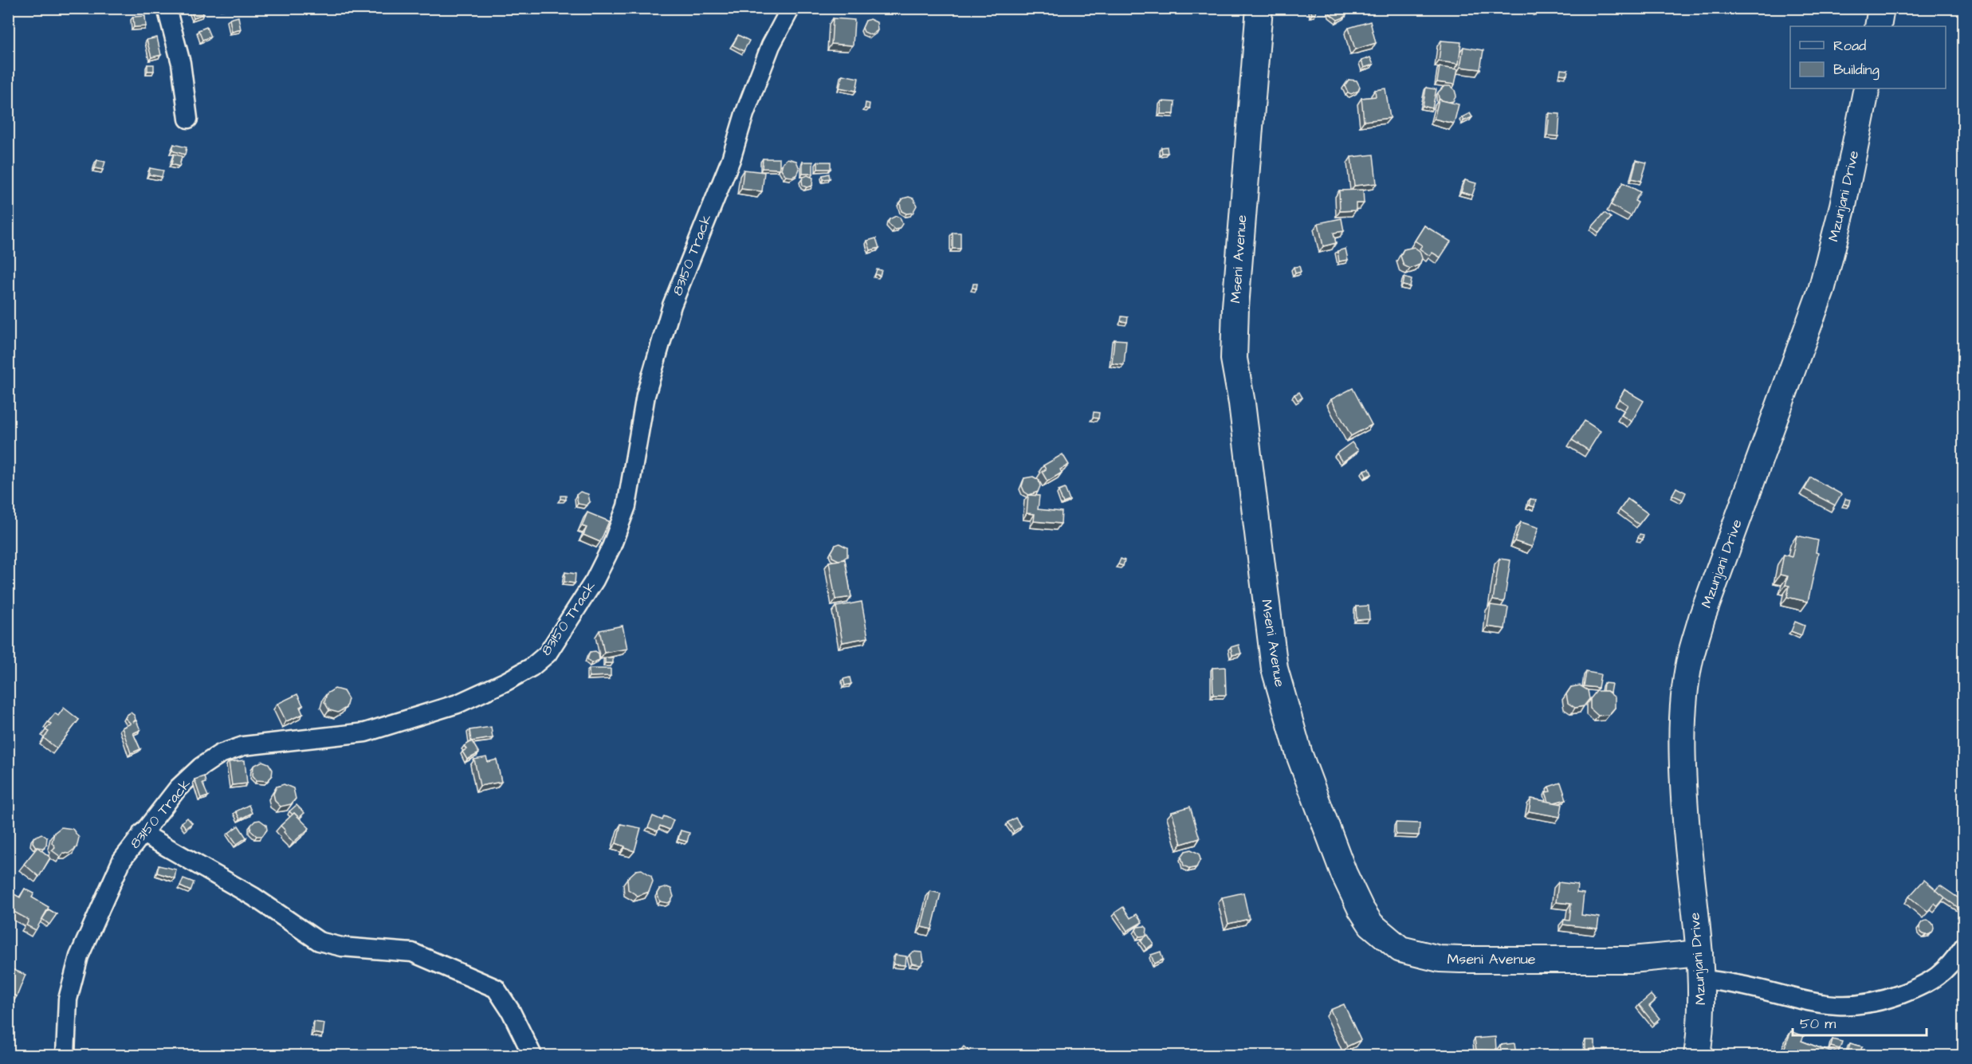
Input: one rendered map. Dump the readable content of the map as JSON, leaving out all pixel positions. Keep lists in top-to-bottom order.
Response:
{
  "streets": {
    "street": ["Mzunjani Drive", "83150 Track", "Mseni Avenue"]
  },
  "crossings": [
    ["Mzunjani Drive", "Mseni Avenue"]
  ],
  "legend": ["Road", "Building"],
  "scale_bar": "50 m"
}
